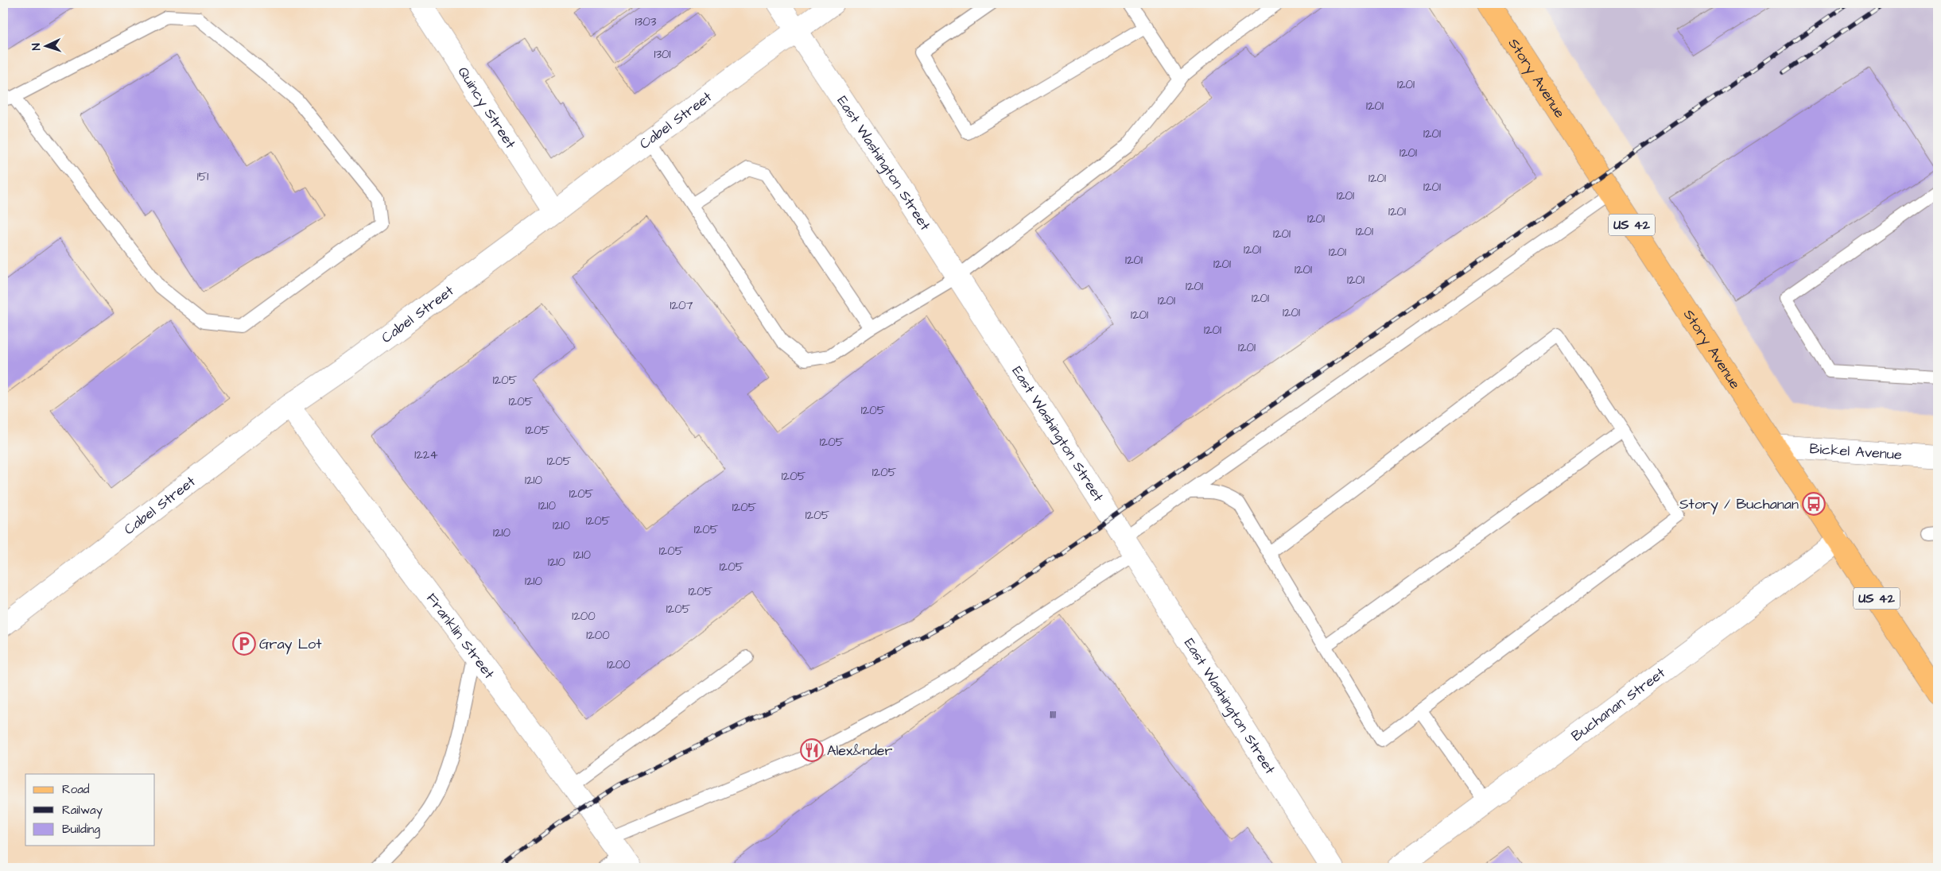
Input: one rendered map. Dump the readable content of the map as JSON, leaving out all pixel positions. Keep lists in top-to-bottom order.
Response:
{
  "streets": {
    "main road": ["Story Avenue", "US 42"],
    "street": [
      "Quincy Street",
      "Cabel Street",
      "East Washington Street",
      "Bickel Avenue",
      "Franklin Street",
      "Buchanan Street"
    ]
  },
  "crossings": [
    ["Story Avenue", "Bickel Avenue"],
    ["Story Avenue", "Buchanan Street"],
    ["Quincy Street", "Cabel Street"],
    ["Cabel Street", "East Washington Street"],
    ["Cabel Street", "Franklin Street"]
  ],
  "places": {
    "bus stop": ["Story / Buchanan"],
    "parking": ["Gray Lot"],
    "restaurant": ["Alex&nder"]
  },
  "house_numbers": [
    "1303",
    "1301",
    "1201",
    "1201",
    "1201",
    "1201",
    "151",
    "1201",
    "1201",
    "1201",
    "1201",
    "1201",
    "1201",
    "1201",
    "1201",
    "1201",
    "1201",
    "1201",
    "1201",
    "1201",
    "1201",
    "1201",
    "1201",
    "1207",
    "1201",
    "1201",
    "1201",
    "1201",
    "1205",
    "1205",
    "1205",
    "1205",
    "1205",
    "1224",
    "1205",
    "1205",
    "1205",
    "1210",
    "1205",
    "1210",
    "1205",
    "1205",
    "1205",
    "1210",
    "1205",
    "1210",
    "1205",
    "1210",
    "1210",
    "1205",
    "1210",
    "1205",
    "1205",
    "1200",
    "1200",
    "1200",
    "1111"
  ],
  "legend": ["Road", "Railway", "Building"],
  "north": "left"
}
